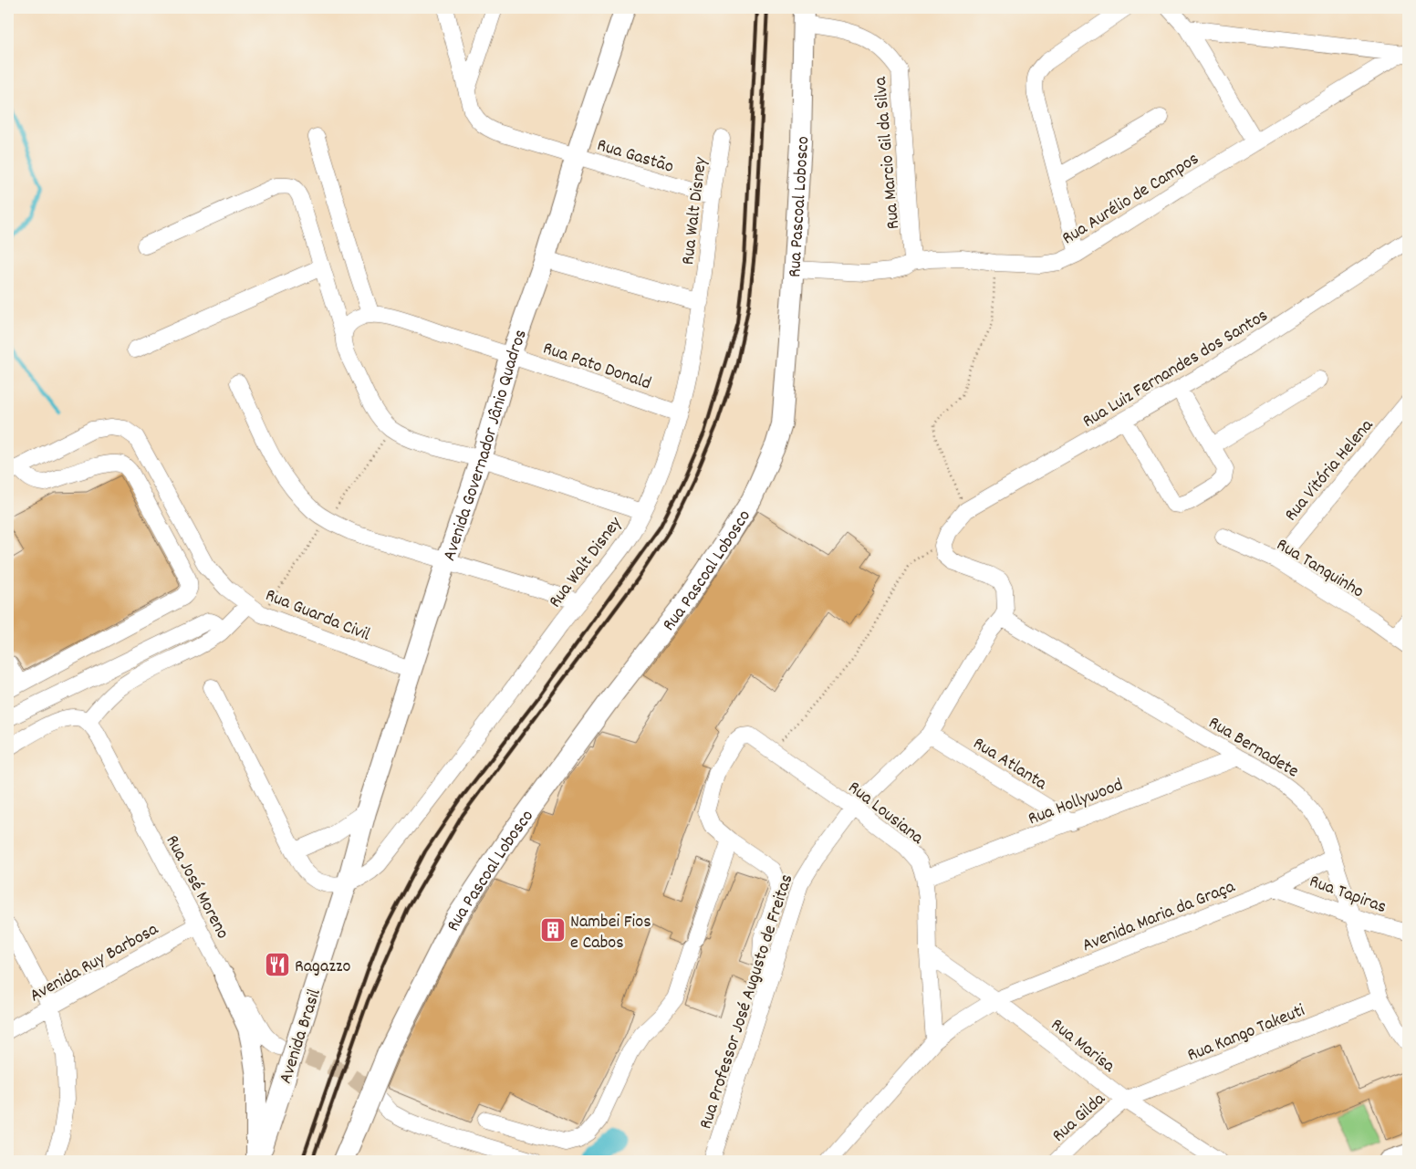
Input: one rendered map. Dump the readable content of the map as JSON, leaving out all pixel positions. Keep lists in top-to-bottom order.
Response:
{
  "streets": {
    "main road": ["Rua Pascoal Lobosco", "Avenida Governador Jânio Quadros", "Avenida Brasil"],
    "street": [
      "Rua Marcio Gil da Silva",
      "Rua Gastão",
      "Rua Aurélio de Campos",
      "Rua Walt Disney",
      "Rua Pato Donald",
      "Rua Luiz Fernandes dos Santos",
      "Rua Vitória Helena",
      "Rua Tanquinho",
      "Rua Guarda Civil",
      "Rua Bernadete",
      "Rua Atlanta",
      "Rua Hollywood",
      "Rua Lousiana",
      "Rua José Moreno",
      "Rua Tapiras",
      "Avenida Maria da Graça",
      "Avenida Ruy Barbosa",
      "Rua Professor José Augusto de Freitas",
      "Rua Kango Takeuti",
      "Rua Marisa",
      "Rua Gilda"
    ]
  },
  "crossings": [
    ["Rua Marcio Gil da Silva", "Rua Aurélio de Campos"],
    ["Rua Marcio Gil da Silva", "Rua Pascoal Lobosco"],
    ["Rua Gastão", "Rua Walt Disney"],
    ["Rua Gastão", "Avenida Governador Jânio Quadros"],
    ["Rua Aurélio de Campos", "Rua Pascoal Lobosco"],
    ["Rua Walt Disney", "Rua Pato Donald"],
    ["Rua Walt Disney", "Avenida Governador Jânio Quadros"],
    ["Rua Walt Disney", "Avenida Brasil"],
    ["Rua Pato Donald", "Avenida Governador Jânio Quadros"],
    ["Avenida Governador Jânio Quadros", "Rua Guarda Civil"],
    ["Avenida Governador Jânio Quadros", "Avenida Brasil"],
    ["Rua Vitória Helena", "Rua Tanquinho"],
    ["Rua Bernadete", "Rua Hollywood"],
    ["Rua Bernadete", "Rua Tapiras"],
    ["Rua Bernadete", "Avenida Maria da Graça"],
    ["Rua Bernadete", "Rua Professor José Augusto de Freitas"],
    ["Rua Bernadete", "Rua Kango Takeuti"],
    ["Rua Atlanta", "Rua Hollywood"],
    ["Rua Atlanta", "Rua Professor José Augusto de Freitas"],
    ["Rua Hollywood", "Rua Lousiana"],
    ["Rua Lousiana", "Avenida Maria da Graça"],
    ["Rua Lousiana", "Rua Professor José Augusto de Freitas"],
    ["Rua Lousiana", "Rua Marisa"],
    ["Rua José Moreno", "Avenida Ruy Barbosa"],
    ["Rua Tapiras", "Avenida Maria da Graça"],
    ["Avenida Maria da Graça", "Rua Marisa"],
    ["Rua Kango Takeuti", "Rua Marisa"],
    ["Rua Kango Takeuti", "Rua Gilda"],
    ["Rua Marisa", "Rua Gilda"]
  ],
  "places": {
    "building": ["Nambei Fios e Cabos"],
    "restaurant": ["Ragazzo"]
  }
}
